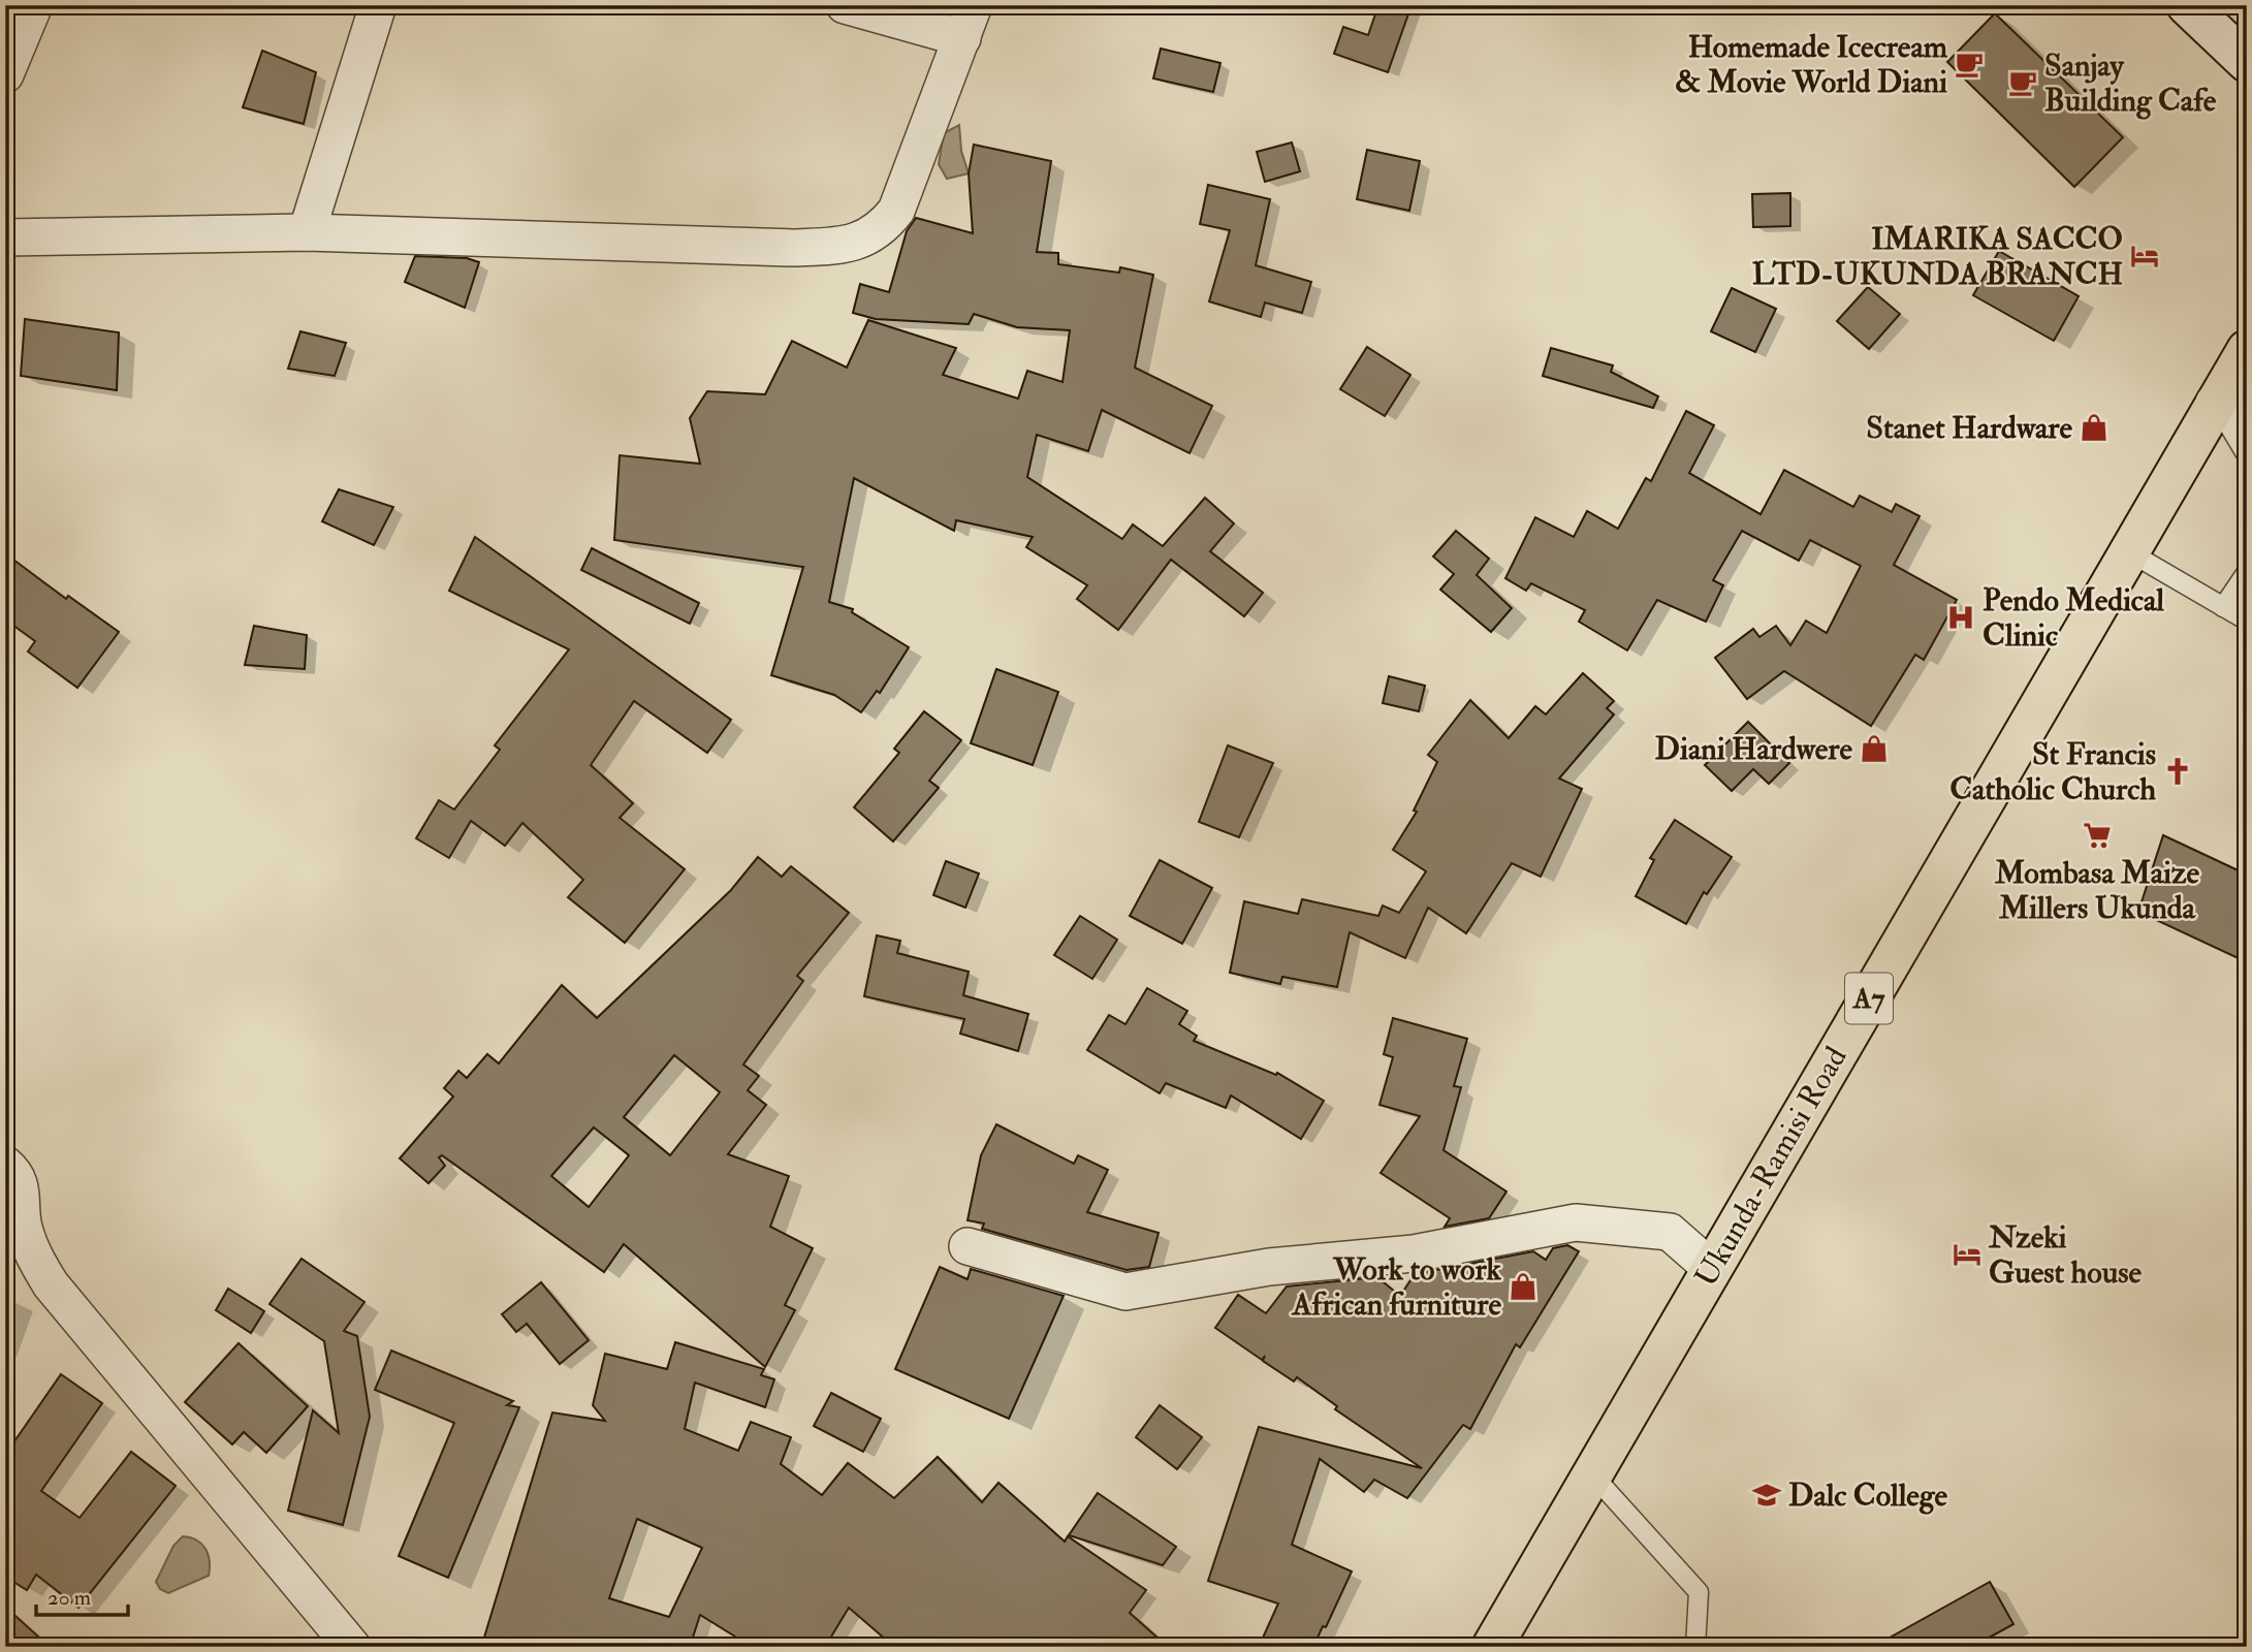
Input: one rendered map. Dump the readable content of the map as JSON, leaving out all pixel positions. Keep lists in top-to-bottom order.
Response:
{
  "streets": {
    "highway": ["A7", "Ukunda-Ramisi Road"]
  },
  "places": {
    "cafe": ["Homemade Icecream & Movie World Diani", "Sanjay Building Cafe"],
    "hotel": ["IMARIKA SACCO LTD-UKUNDA BRANCH", "Nzeki Guest house"],
    "shop": ["Stanet Hardware", "Diani Hardwere", "Work to work African furniture"],
    "hospital": ["Pendo Medical Clinic"],
    "church": ["St Francis Catholic Church"],
    "supermarket": ["Mombasa Maize Millers Ukunda"],
    "school or university": ["Dalc College"]
  },
  "scale_bar": "20 m"
}
